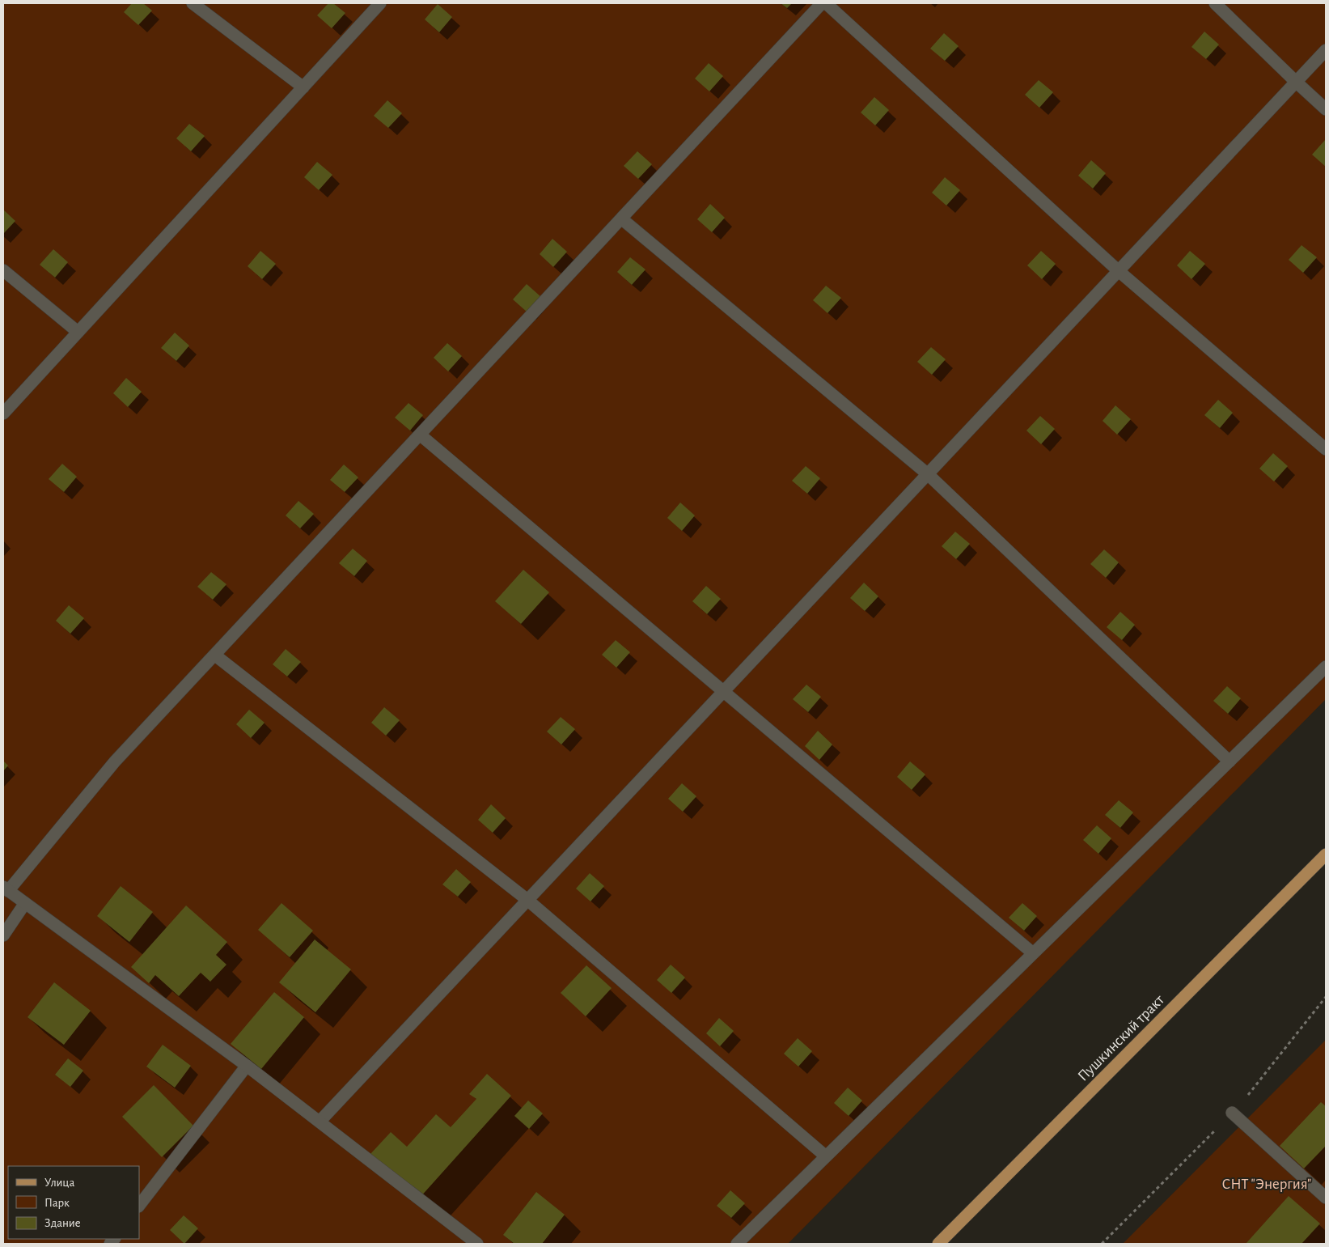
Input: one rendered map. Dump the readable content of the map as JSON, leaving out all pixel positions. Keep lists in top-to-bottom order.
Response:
{
  "streets": {
    "main road": ["Пушкинский тракт"]
  },
  "parks": ["СНТ \"Энергия\""],
  "legend": ["Улица", "Парк", "Здание"]
}
